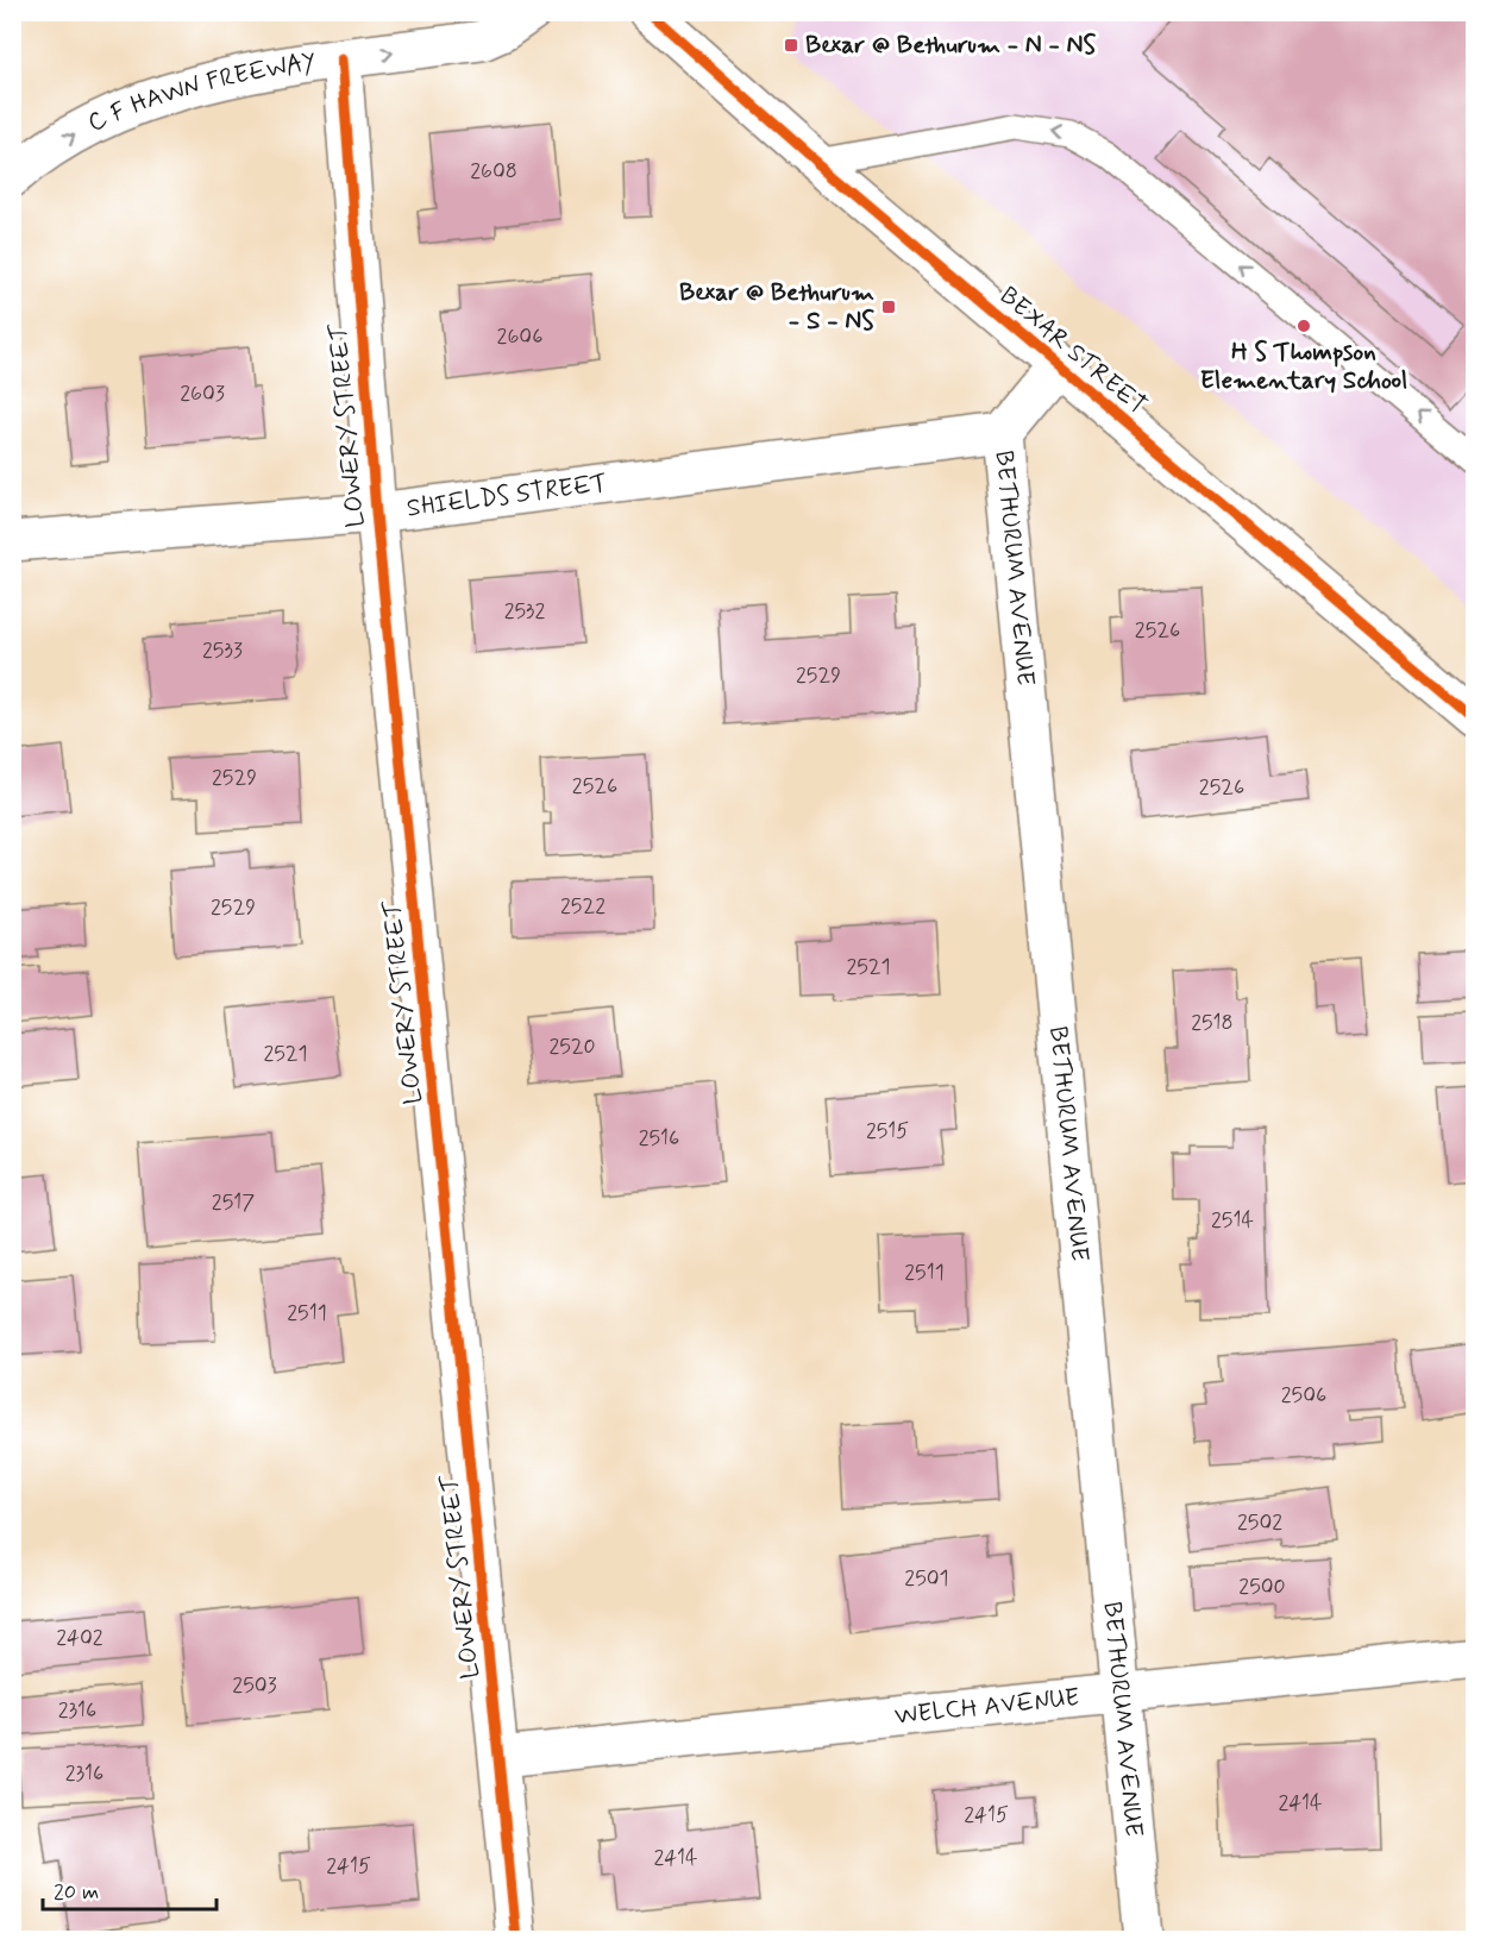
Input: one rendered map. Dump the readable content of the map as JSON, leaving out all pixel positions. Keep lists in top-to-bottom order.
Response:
{
  "streets": {
    "street": [
      "C F HAWN FREEWAY",
      "BEXAR STREET",
      "LOWERY STREET",
      "SHIELDS STREET",
      "BETHURUM AVENUE",
      "WELCH AVENUE"
    ]
  },
  "crossings": [
    ["C F HAWN FREEWAY", "LOWERY STREET"],
    ["BEXAR STREET", "BETHURUM AVENUE"],
    ["LOWERY STREET", "SHIELDS STREET"],
    ["LOWERY STREET", "WELCH AVENUE"],
    ["SHIELDS STREET", "BETHURUM AVENUE"],
    ["BETHURUM AVENUE", "WELCH AVENUE"]
  ],
  "one_way": ["C F HAWN FREEWAY"],
  "places": {
    "transit": ["Bexar @ Bethurum - N - NS", "Bexar @ Bethurum - S - NS"],
    "other": ["H S Thompson Elementary School"]
  },
  "house_numbers": [
    "2608",
    "2606",
    "2603",
    "2532",
    "2526",
    "2533",
    "2529",
    "2529",
    "2526",
    "2526",
    "2522",
    "2529",
    "2521",
    "2518",
    "2520",
    "2521",
    "2515",
    "2516",
    "2517",
    "2514",
    "2511",
    "2511",
    "2506",
    "2502",
    "2501",
    "2500",
    "2402",
    "2503",
    "2316",
    "2316",
    "2414",
    "2415",
    "2414",
    "2415"
  ],
  "scale_bar": "20 m"
}
